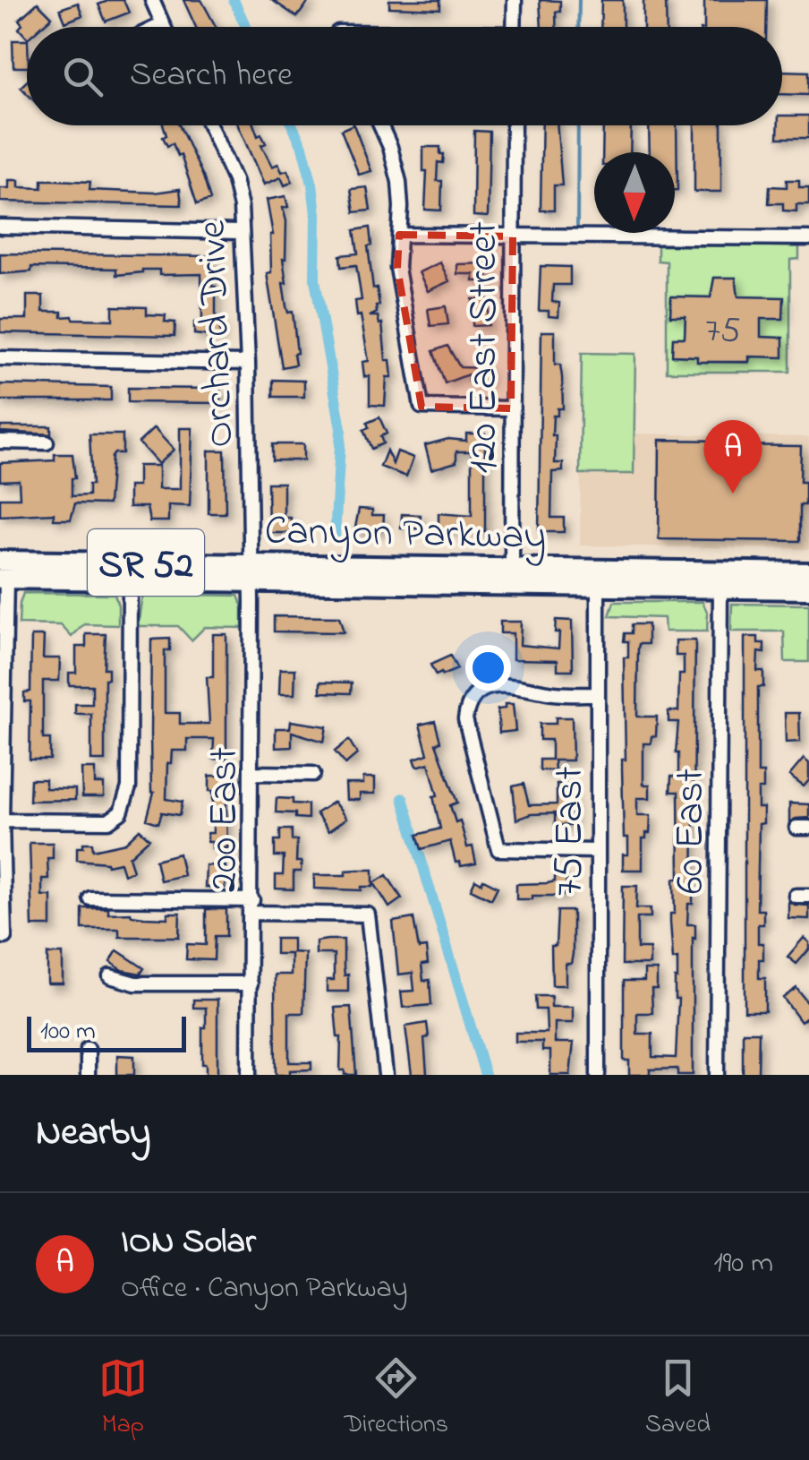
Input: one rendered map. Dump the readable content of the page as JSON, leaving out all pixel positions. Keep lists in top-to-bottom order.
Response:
{
  "streets": {
    "highway": ["Canyon Parkway", "SR 52"],
    "street": [
      "Orchard Drive",
      "120 East Street",
      "200 East",
      "75 East",
      "60 East"
    ]
  },
  "crossings": [
    ["Orchard Drive", "Canyon Parkway"],
    ["Orchard Drive", "200 East"],
    ["120 East Street", "Canyon Parkway"],
    ["Canyon Parkway", "200 East"],
    ["Canyon Parkway", "75 East"],
    ["Canyon Parkway", "60 East"]
  ],
  "house_numbers": ["75"],
  "scale_bar": "100 m",
  "north": "bottom",
  "page": {
    "search": "Search here",
    "pins": "A",
    "scale": "100 m",
    "heading": "Nearby",
    "list": [
      {
        "mark": "A",
        "name": "ION Solar",
        "note": "Office · Canyon Parkway",
        "value": "190 m"
      }
    ],
    "nav": ["Map", "Directions", "Saved"]
  }
}
